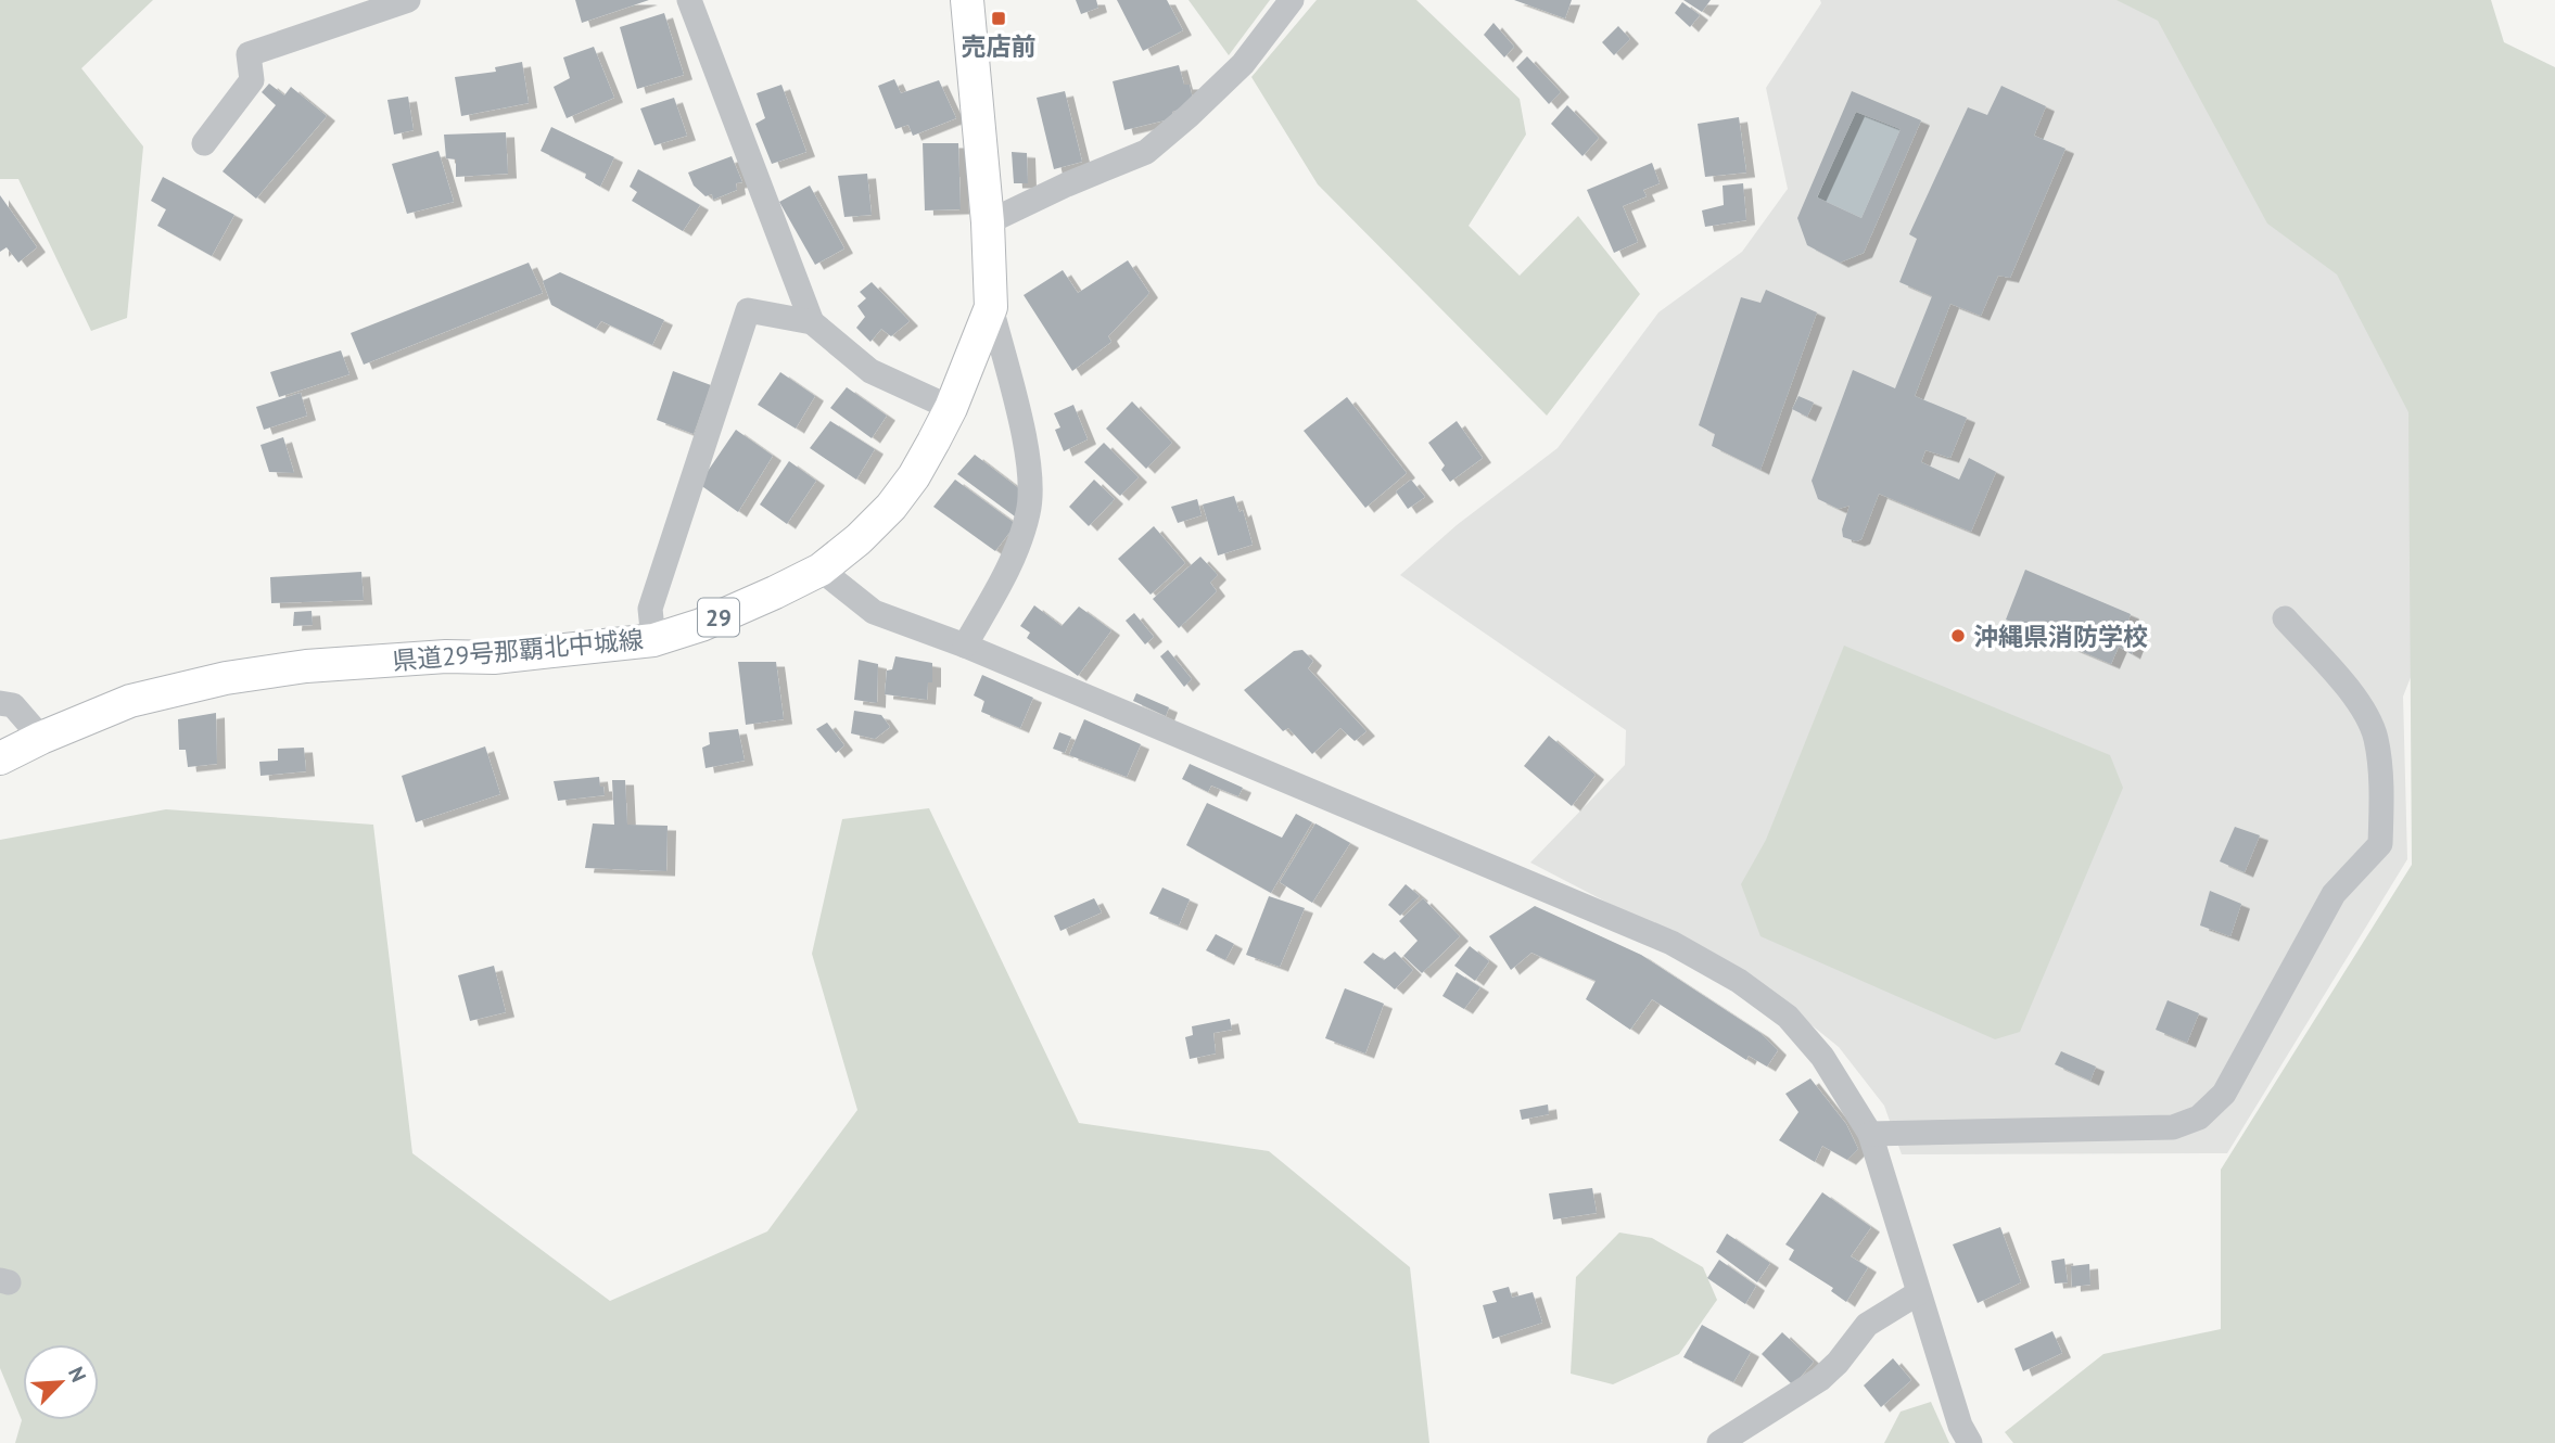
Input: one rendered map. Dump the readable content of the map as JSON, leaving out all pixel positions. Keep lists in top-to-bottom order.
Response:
{
  "streets": {
    "main road": ["29", "県道29号那覇北中城線"]
  },
  "places": {
    "transit": ["売店前"],
    "other": ["沖縄県消防学校"]
  },
  "north": "top right"
}
